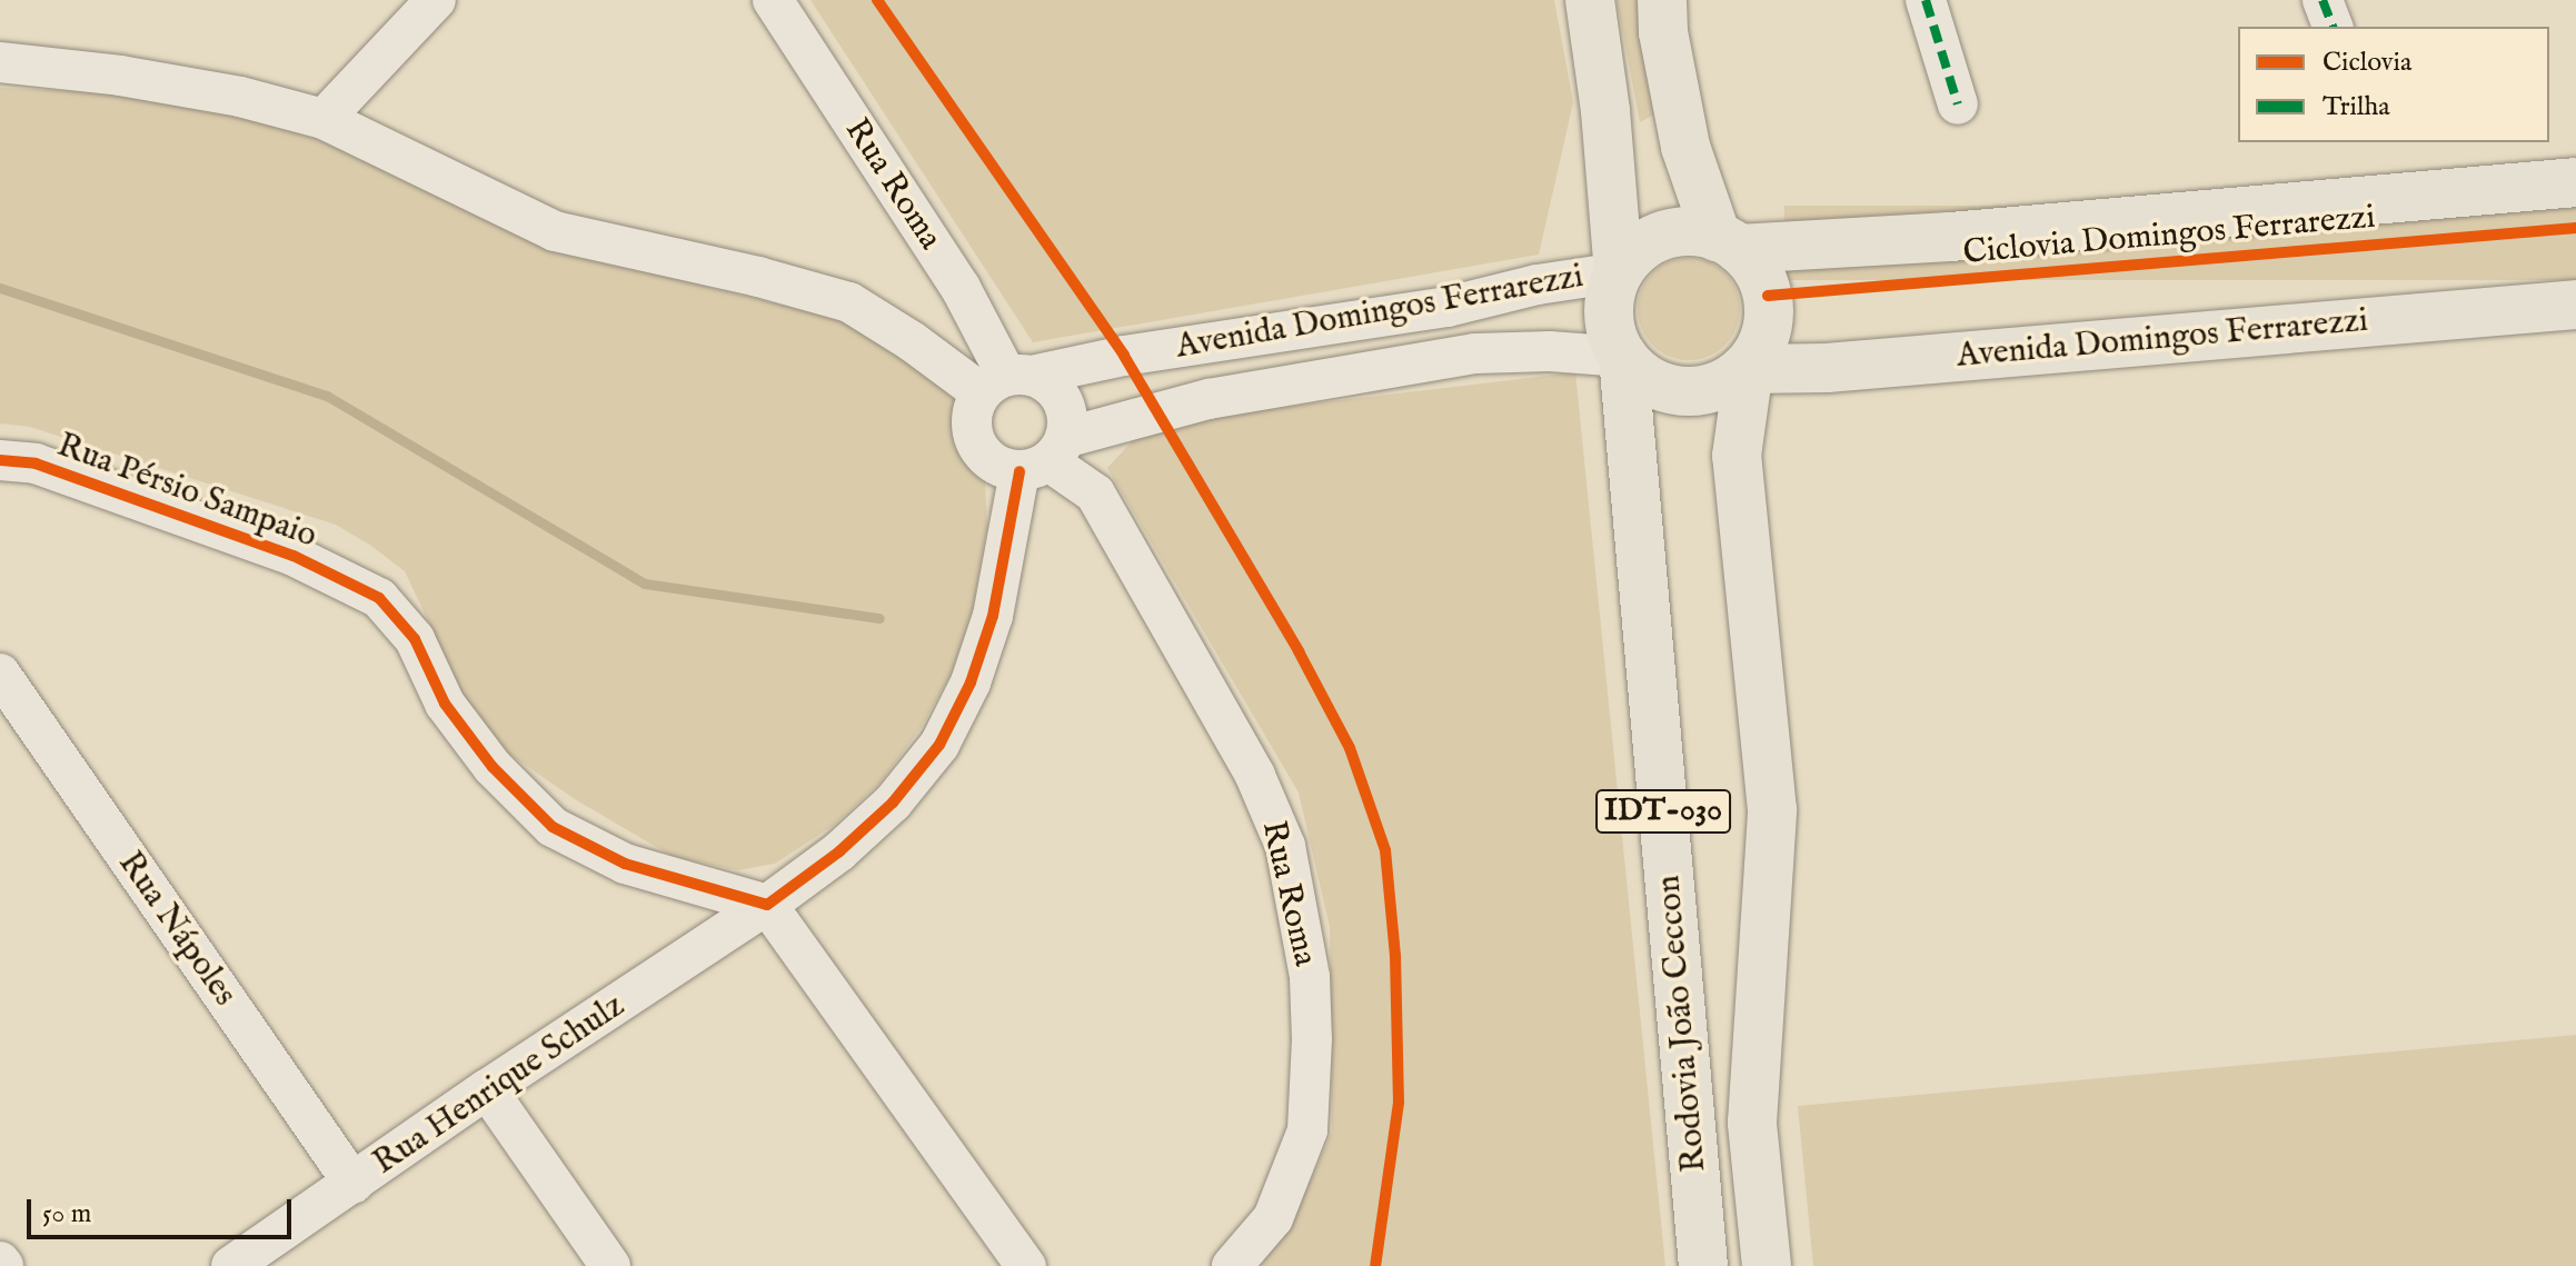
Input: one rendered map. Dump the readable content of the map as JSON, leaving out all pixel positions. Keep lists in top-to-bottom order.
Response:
{
  "streets": {
    "main road": ["Avenida Domingos Ferrarezzi", "IDT-030", "Rodovia João Ceccon"],
    "street": [
      "Rua Roma",
      "Rua Pérsio Sampaio",
      "Rua Nápoles",
      "Rua Henrique Schulz"
    ],
    "cycle path": ["Ciclovia Domingos Ferrarezzi"]
  },
  "crossings": [
    ["Rua Roma", "Avenida Domingos Ferrarezzi"],
    ["Avenida Domingos Ferrarezzi", "Rodovia João Ceccon"],
    ["Rua Pérsio Sampaio", "Rua Henrique Schulz"],
    ["Rua Nápoles", "Rua Henrique Schulz"]
  ],
  "legend": ["Ciclovia", "Trilha"],
  "scale_bar": "50 m"
}
